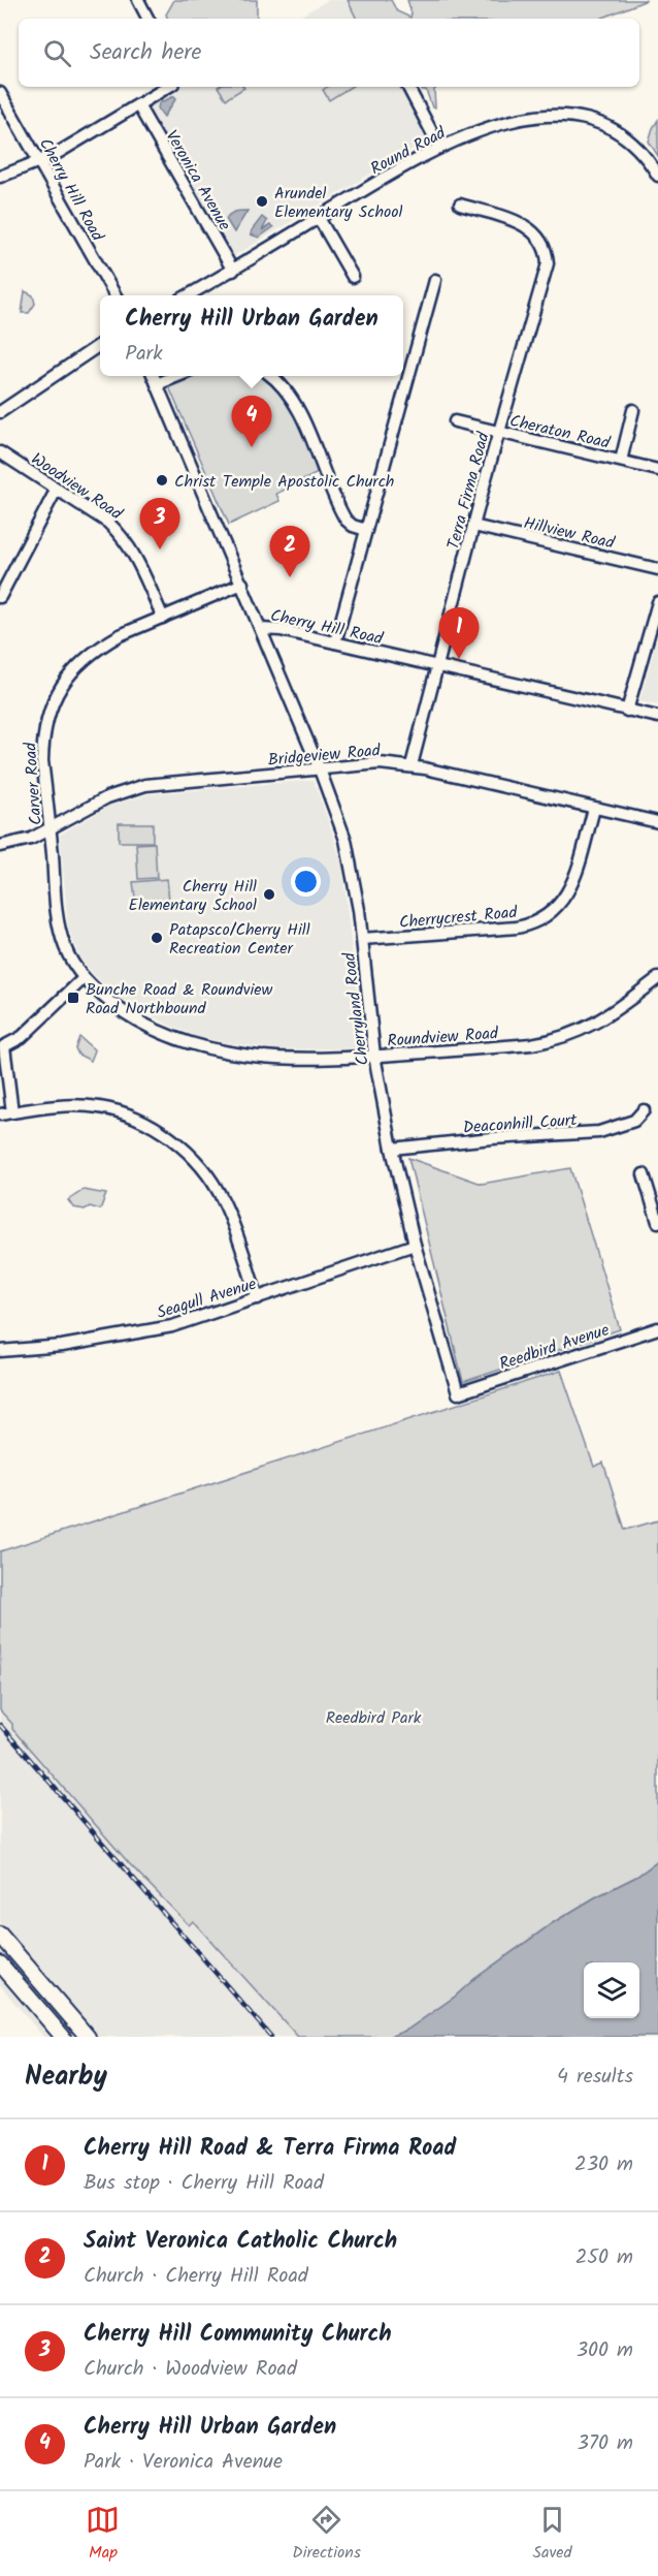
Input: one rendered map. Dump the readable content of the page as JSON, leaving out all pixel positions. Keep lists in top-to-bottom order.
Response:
{
  "streets": {
    "street": [
      "Round Road",
      "Veronica Avenue",
      "Cherry Hill Road",
      "Cheraton Road",
      "Woodview Road",
      "Terra Firma Road",
      "Hillview Road",
      "Bridgeview Road",
      "Carver Road",
      "Cherrycrest Road",
      "Cherryland Road",
      "Roundview Road",
      "Deaconhill Court",
      "Seagull Avenue",
      "Reedbird Avenue"
    ]
  },
  "crossings": [
    ["Round Road", "Veronica Avenue"],
    ["Cherry Hill Road", "Terra Firma Road"],
    ["Cherry Hill Road", "Carver Road"],
    ["Cherry Hill Road", "Cherryland Road"],
    ["Cheraton Road", "Terra Firma Road"],
    ["Woodview Road", "Carver Road"],
    ["Terra Firma Road", "Hillview Road"],
    ["Terra Firma Road", "Bridgeview Road"],
    ["Bridgeview Road", "Carver Road"],
    ["Bridgeview Road", "Cherrycrest Road"],
    ["Bridgeview Road", "Cherryland Road"],
    ["Carver Road", "Roundview Road"],
    ["Cherrycrest Road", "Cherryland Road"],
    ["Cherryland Road", "Roundview Road"],
    ["Cherryland Road", "Deaconhill Court"],
    ["Cherryland Road", "Seagull Avenue"],
    ["Cherryland Road", "Reedbird Avenue"]
  ],
  "parks": ["Reedbird Park"],
  "places": {
    "other": [
      "Arundel Elementary School",
      "Christ Temple Apostolic Church",
      "Cherry Hill Elementary School",
      "Patapsco/Cherry Hill Recreation Center"
    ],
    "transit": ["Bunche Road & Roundview Road Northbound"]
  },
  "page": {
    "search": "Search here",
    "popup": ["Cherry Hill Urban Garden", "Park"],
    "pins": [
      "4",
      "3",
      "2",
      "1"
    ],
    "heading": ["Nearby", "4 results"],
    "list": [
      {
        "mark": "1",
        "name": "Cherry Hill Road & Terra Firma Road",
        "note": "Bus stop · Cherry Hill Road",
        "value": "230 m"
      },
      {
        "mark": "2",
        "name": "Saint Veronica Catholic Church",
        "note": "Church · Cherry Hill Road",
        "value": "250 m"
      },
      {
        "mark": "3",
        "name": "Cherry Hill Community Church",
        "note": "Church · Woodview Road",
        "value": "300 m"
      },
      {
        "mark": "4",
        "name": "Cherry Hill Urban Garden",
        "note": "Park · Veronica Avenue",
        "value": "370 m"
      }
    ],
    "nav": ["Map", "Directions", "Saved"]
  }
}
